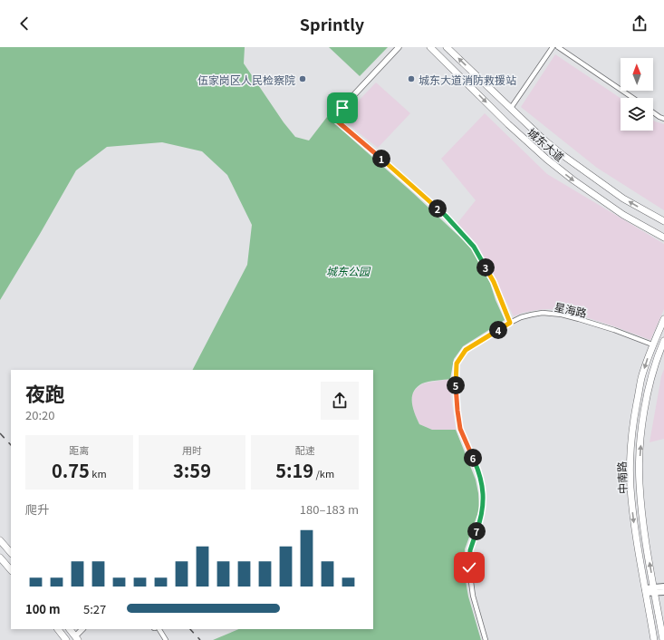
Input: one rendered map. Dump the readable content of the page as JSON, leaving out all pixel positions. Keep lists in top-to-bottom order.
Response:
{
  "streets": {
    "main road": ["城东大道", "中南路"],
    "street": ["星海路"]
  },
  "crossings": [
    ["星海路", "中南路"]
  ],
  "parks": ["城东公园"],
  "places": ["伍家岗区人民检察院", "城东大道消防救援站"],
  "north": "top",
  "page": {
    "header": "Sprintly",
    "pins": [
      "1",
      "2",
      "3",
      "4",
      "5",
      "6",
      "7"
    ],
    "heading": ["夜跑", "20:20"],
    "stats": [
      ["距离", "0.75 km"],
      ["用时", "3:59"],
      ["配速", "5:19 /km"]
    ],
    "chart": ["爬升", "180–183 m"],
    "list": [
      {
        "name": "100 m",
        "note": "5:27"
      }
    ]
  }
}
